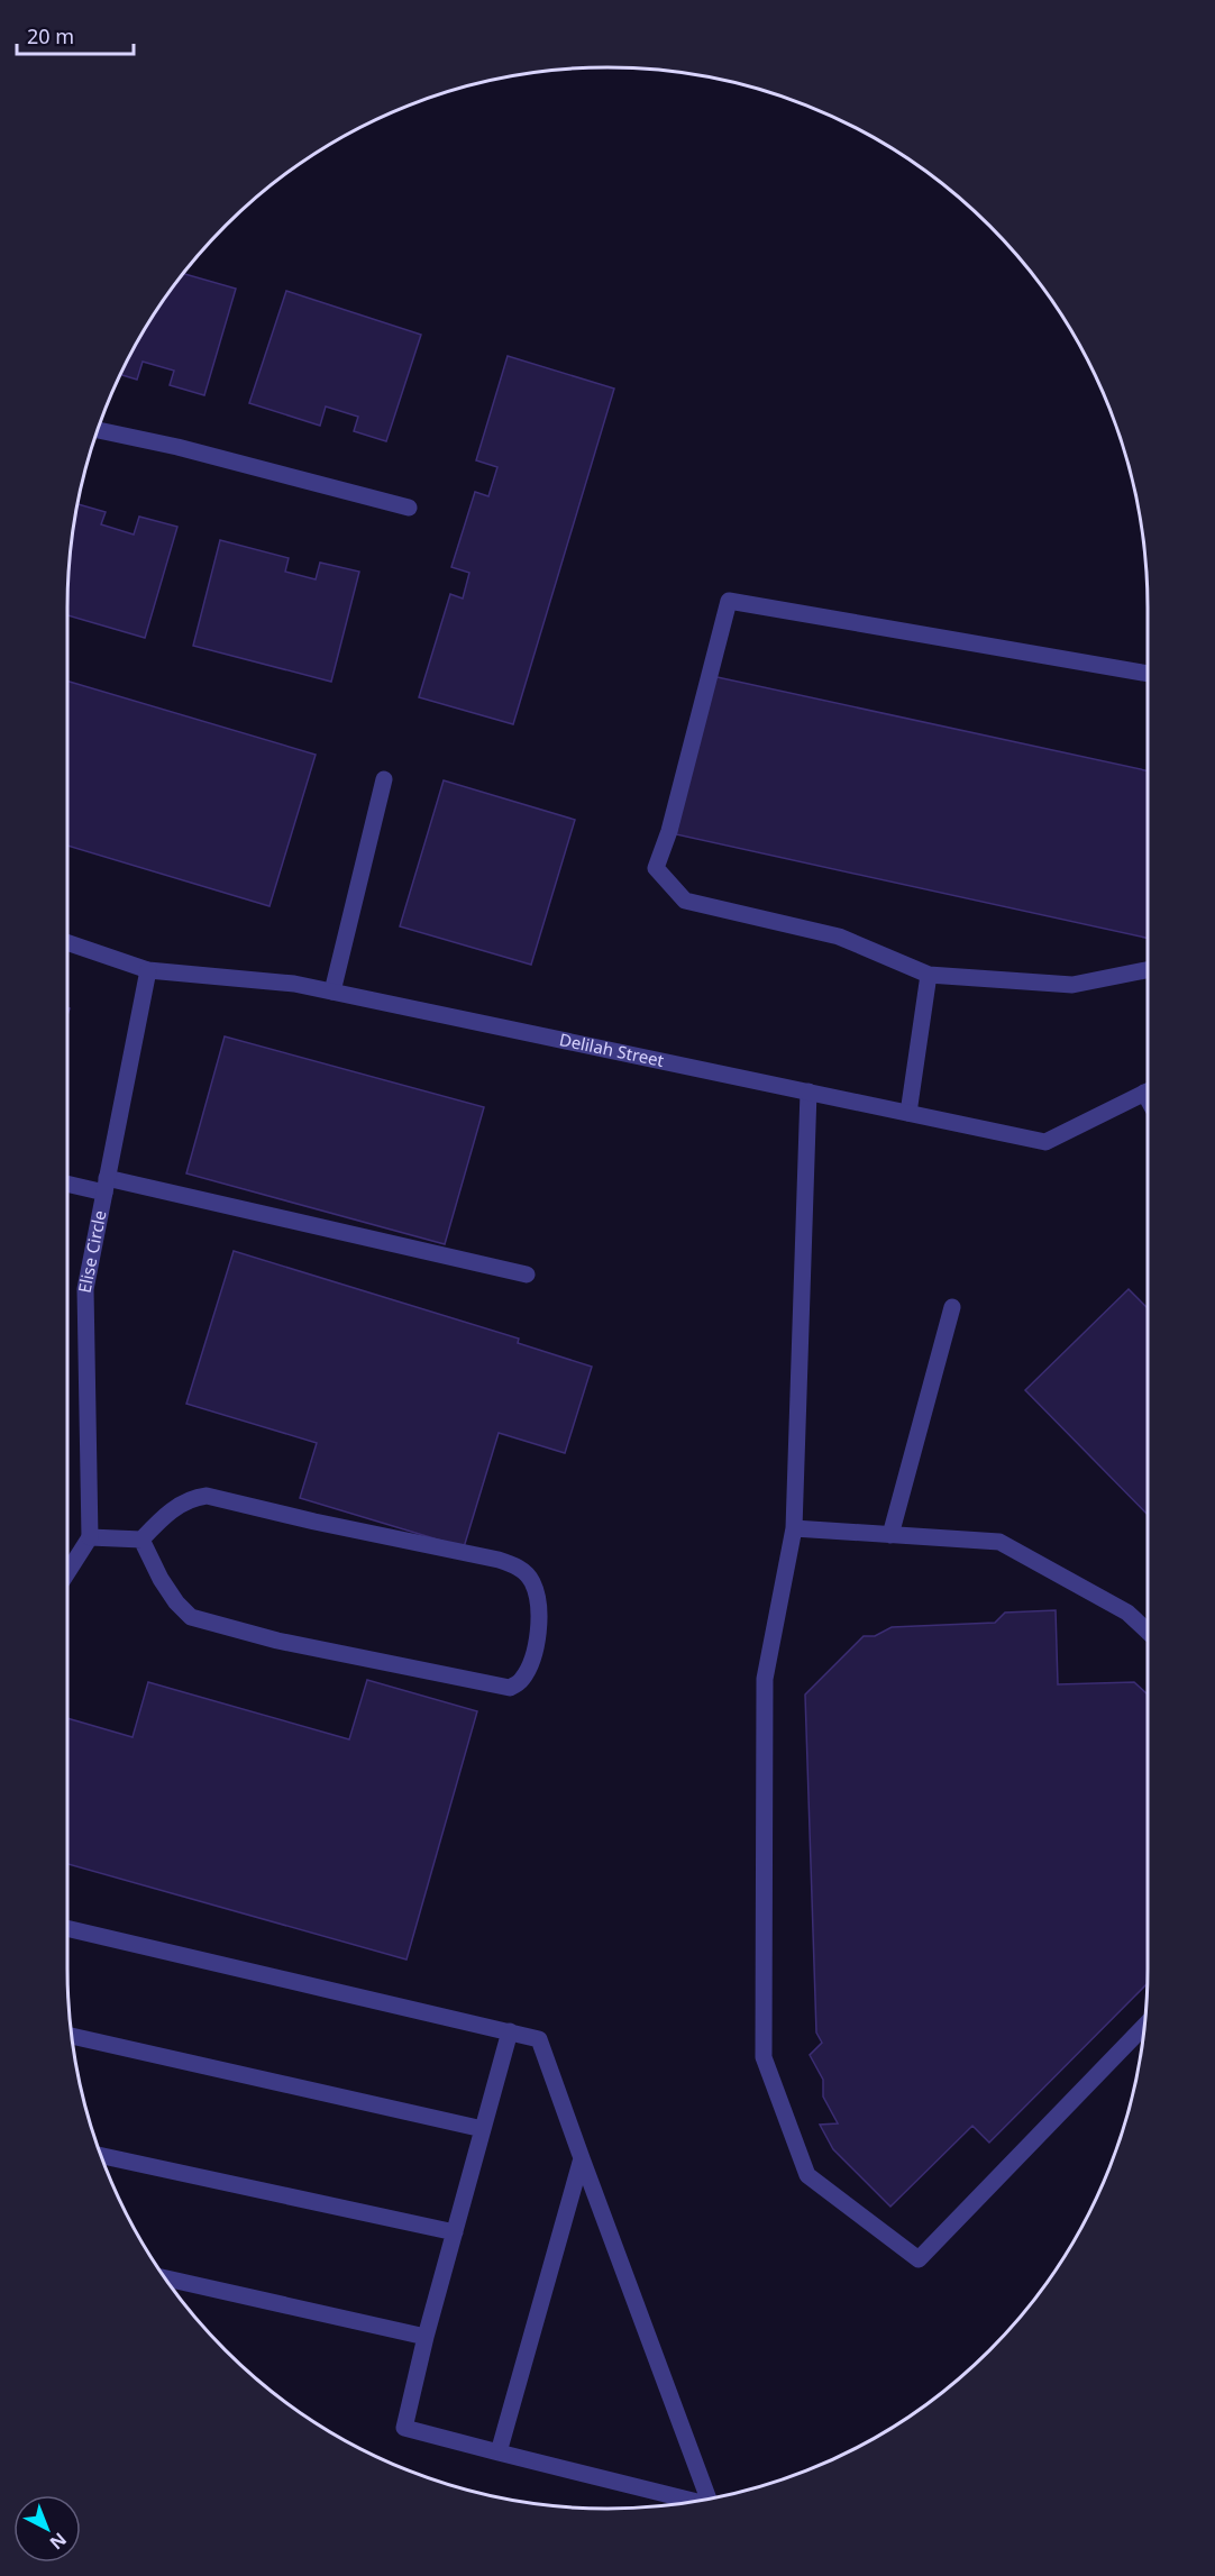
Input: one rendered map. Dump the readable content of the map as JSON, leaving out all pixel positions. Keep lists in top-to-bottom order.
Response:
{
  "streets": {
    "street": ["Delilah Street", "Elise Circle"]
  },
  "crossings": [
    ["Delilah Street", "Elise Circle"]
  ],
  "scale_bar": "20 m",
  "north": "bottom right"
}
